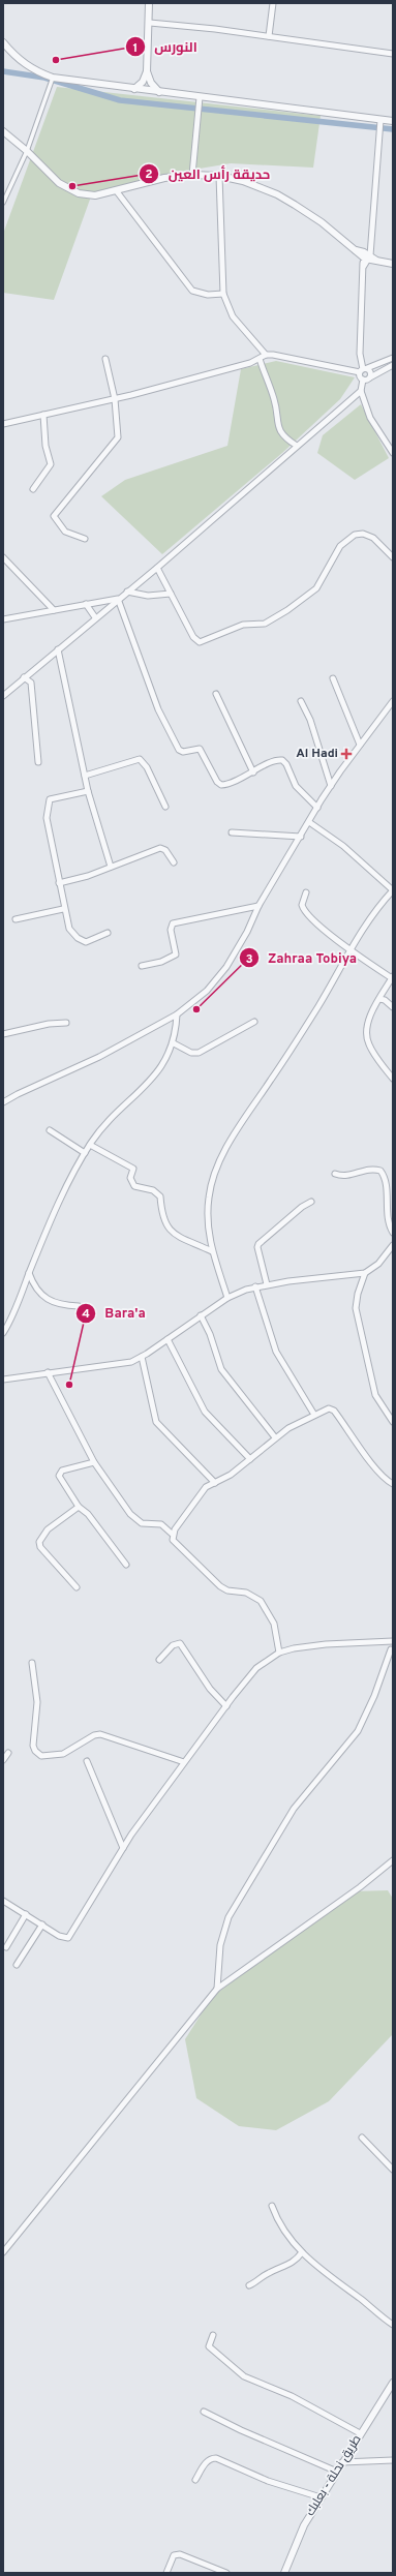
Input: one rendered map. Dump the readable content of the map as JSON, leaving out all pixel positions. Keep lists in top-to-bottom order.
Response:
{
  "streets": {
    "street": ["طريق نحلة - بعلبك"]
  },
  "places": {
    "other": [
      "النورس",
      "حديقة رأس العين",
      "Zahraa Tobiya",
      "Bara'a"
    ],
    "health": ["Al Hadi"]
  }
}
